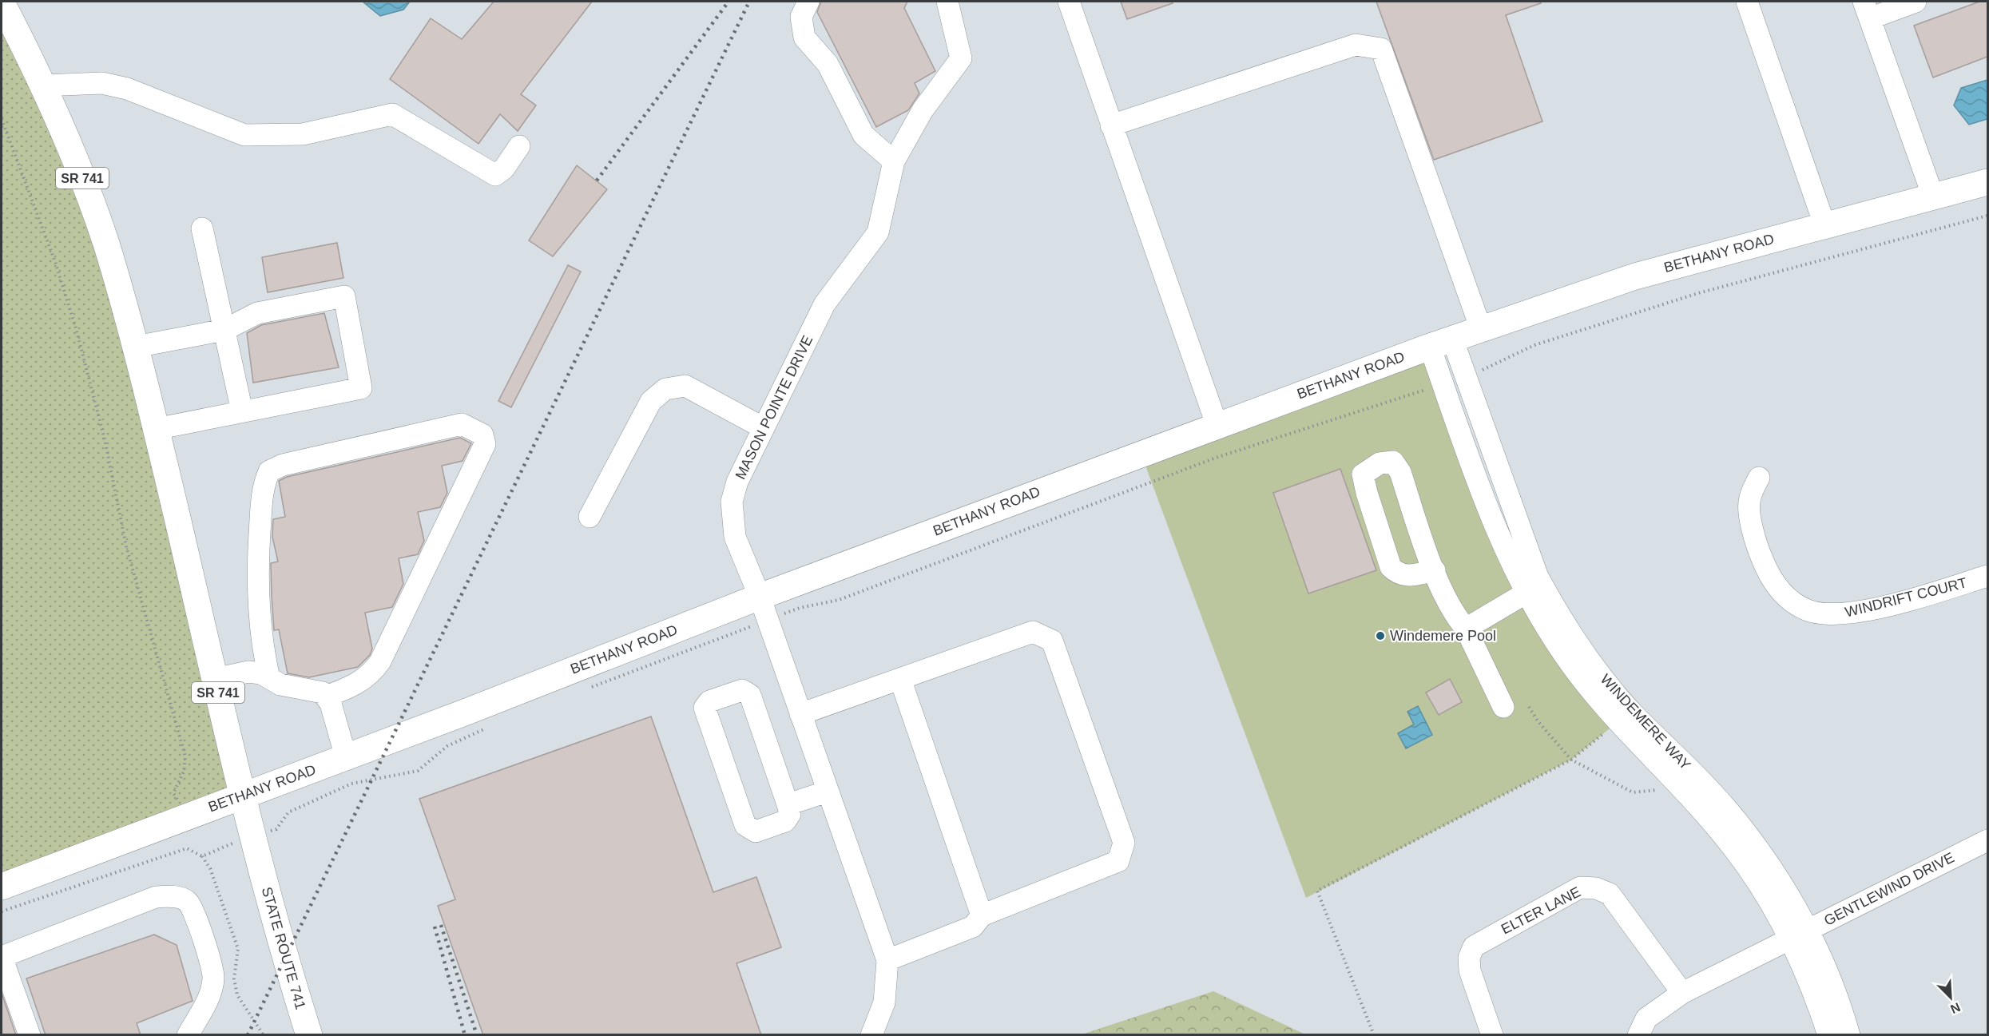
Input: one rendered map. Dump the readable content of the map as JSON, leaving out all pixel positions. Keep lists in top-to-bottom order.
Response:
{
  "streets": {
    "main road": ["SR 741", "BETHANY ROAD", "STATE ROUTE 741"],
    "street": [
      "MASON POINTE DRIVE",
      "WINDRIFT COURT",
      "WINDEMERE WAY",
      "GENTLEWIND DRIVE",
      "ELTER LANE"
    ]
  },
  "crossings": [
    ["SR 741", "BETHANY ROAD"],
    ["SR 741", "STATE ROUTE 741"],
    ["BETHANY ROAD", "MASON POINTE DRIVE"],
    ["BETHANY ROAD", "WINDEMERE WAY"],
    ["BETHANY ROAD", "STATE ROUTE 741"],
    ["WINDEMERE WAY", "GENTLEWIND DRIVE"],
    ["GENTLEWIND DRIVE", "ELTER LANE"]
  ],
  "places": ["Windemere Pool"],
  "north": "bottom right"
}
